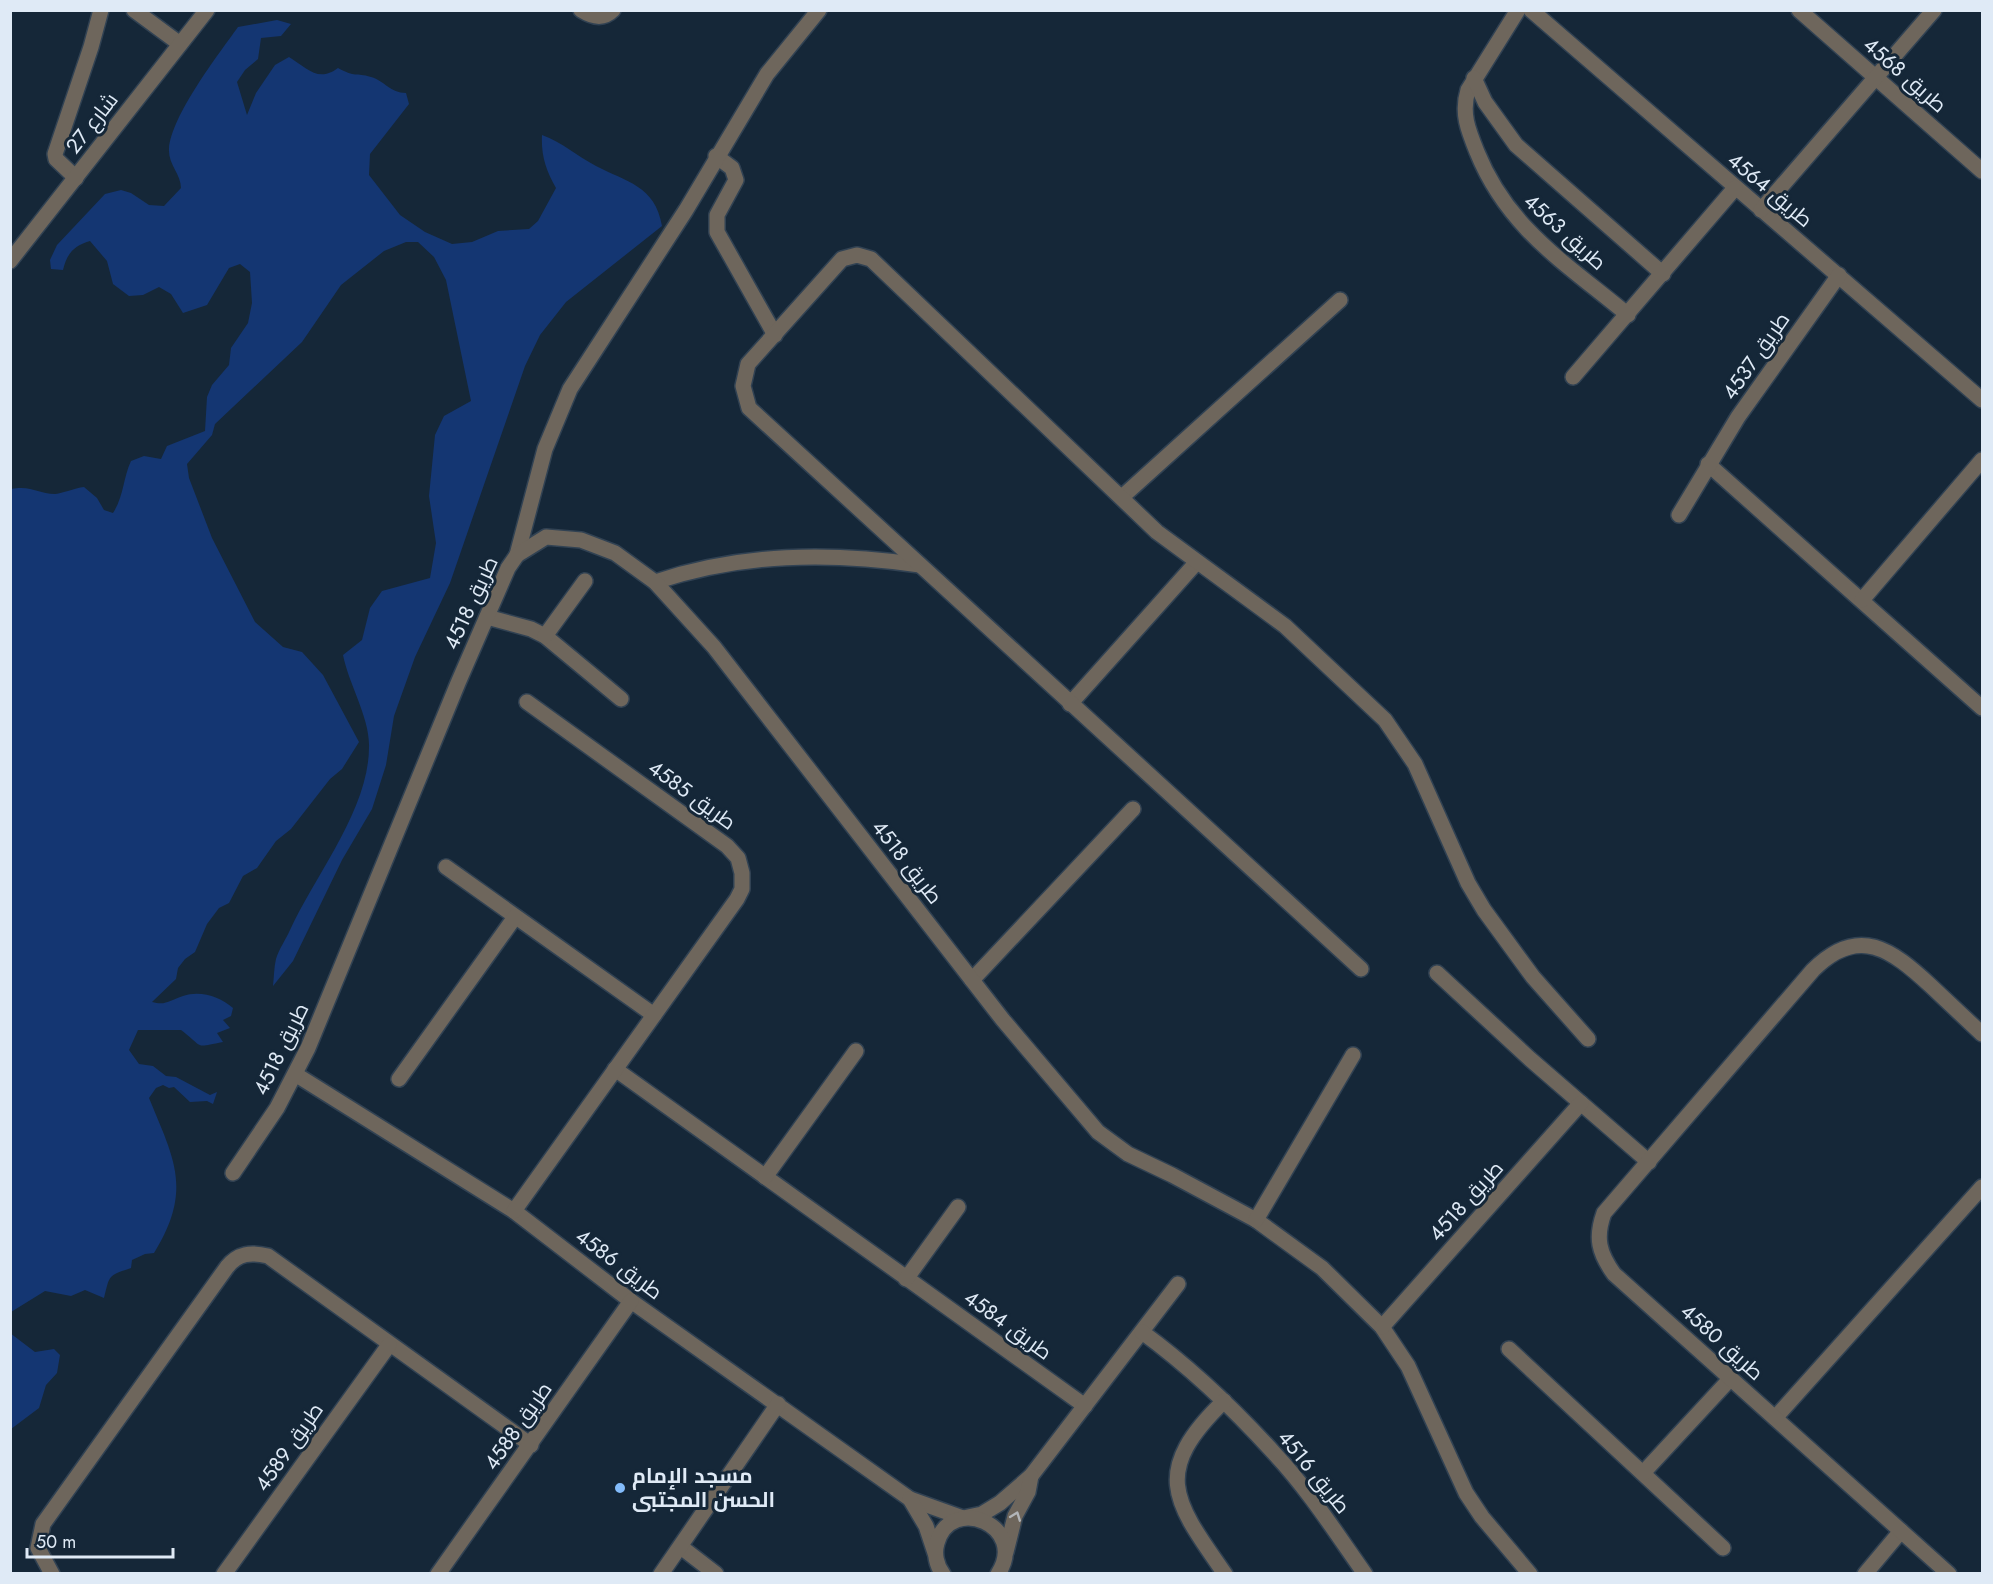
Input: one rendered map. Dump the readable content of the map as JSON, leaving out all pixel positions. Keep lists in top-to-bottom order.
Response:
{
  "streets": {
    "street": [
      "طريق 4568",
      "شارع 27",
      "طريق 4564",
      "طريق 4563",
      "طريق 4537",
      "طريق 4518",
      "طريق 4585",
      "طريق 4586",
      "طريق 4584",
      "طريق 4580",
      "طريق 4588",
      "طريق 4589",
      "طريق 4516"
    ]
  },
  "crossings": [
    ["طريق 4564", "طريق 4537"],
    ["طريق 4518", "طريق 4586"],
    ["طريق 4585", "طريق 4586"],
    ["طريق 4585", "طريق 4584"],
    ["طريق 4586", "طريق 4588"]
  ],
  "places": ["مسجد الإمام الحسن المجتبى"],
  "scale_bar": "50 m"
}
